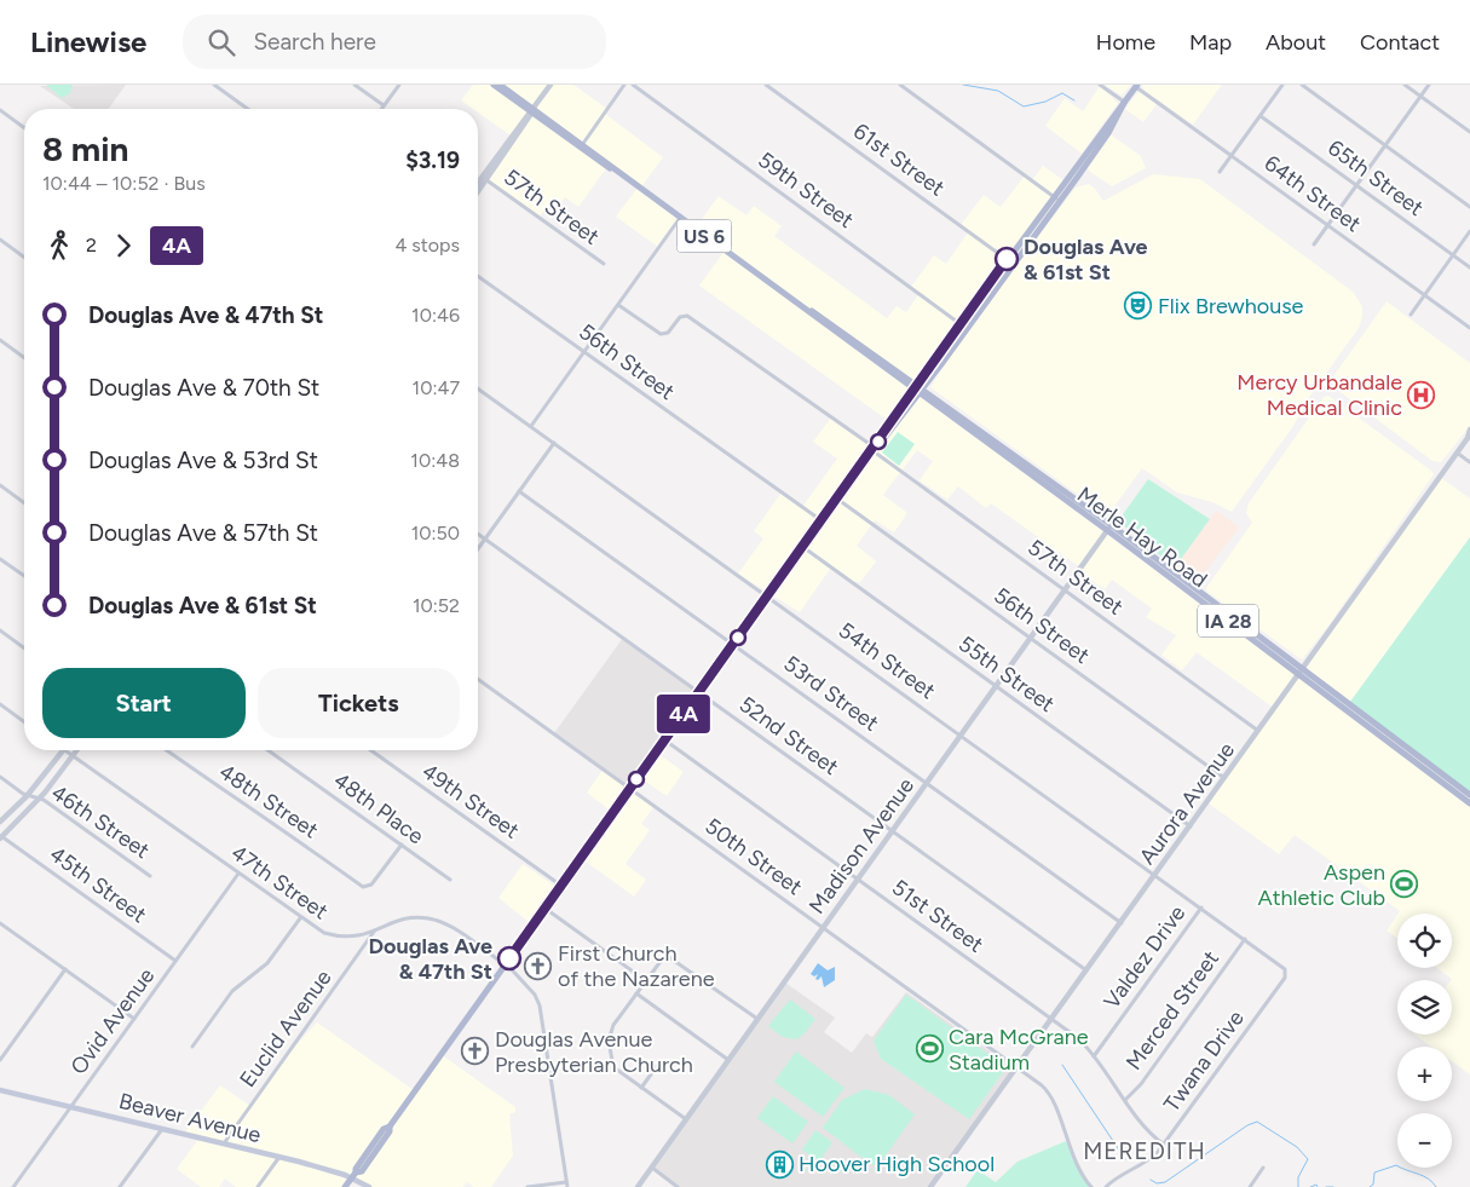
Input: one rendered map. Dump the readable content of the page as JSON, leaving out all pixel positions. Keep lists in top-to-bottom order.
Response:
{
  "streets": {
    "main road": [
      "US 6",
      "Merle Hay Road",
      "IA 28",
      "Beaver Avenue"
    ],
    "street": [
      "61st Street",
      "65th Street",
      "59th Street",
      "64th Street",
      "57th Street",
      "56th Street",
      "54th Street",
      "55th Street",
      "53rd Street",
      "52nd Street",
      "48th Street",
      "49th Street",
      "Aurora Avenue",
      "48th Place",
      "46th Street",
      "Madison Avenue",
      "50th Street",
      "47th Street",
      "45th Street",
      "51st Street",
      "Valdez Drive",
      "Merced Street",
      "Ovid Avenue",
      "Euclid Avenue",
      "Twana Drive"
    ]
  },
  "crossings": [
    ["57th Street", "Aurora Avenue"],
    ["57th Street", "Madison Avenue"],
    ["56th Street", "Aurora Avenue"],
    ["56th Street", "Madison Avenue"],
    ["Merle Hay Road", "Aurora Avenue"],
    ["Merle Hay Road", "Madison Avenue"],
    ["54th Street", "Aurora Avenue"],
    ["54th Street", "Madison Avenue"],
    ["54th Street", "Valdez Drive"],
    ["54th Street", "Merced Street"],
    ["54th Street", "Twana Drive"],
    ["55th Street", "Aurora Avenue"],
    ["55th Street", "Madison Avenue"],
    ["53rd Street", "Aurora Avenue"],
    ["53rd Street", "Madison Avenue"],
    ["52nd Street", "Aurora Avenue"],
    ["52nd Street", "Madison Avenue"],
    ["48th Street", "48th Place"],
    ["Aurora Avenue", "50th Street"],
    ["Aurora Avenue", "51st Street"],
    ["Madison Avenue", "50th Street"],
    ["Madison Avenue", "51st Street"],
    ["47th Street", "Ovid Avenue"],
    ["47th Street", "Euclid Avenue"],
    ["45th Street", "Ovid Avenue"],
    ["51st Street", "Valdez Drive"],
    ["51st Street", "Merced Street"],
    ["51st Street", "Twana Drive"],
    ["Ovid Avenue", "Beaver Avenue"],
    ["Euclid Avenue", "Beaver Avenue"]
  ],
  "districts": ["MEREDITH"],
  "places": {
    "other": ["Douglas Ave & 61st St", "Douglas Ave & 47th St"],
    "theatre": ["Flix Brewhouse"],
    "hospital": ["Mercy Urbandale Medical Clinic"],
    "sports": ["Aspen Athletic Club", "Cara McGrane Stadium"],
    "church": ["First Church of the Nazarene", "Douglas Avenue Presbyterian Church"],
    "building": ["Hoover High School"]
  },
  "lines": ["bus line 4A"],
  "page": {
    "header": "Linewise",
    "search": "Search here",
    "nav": [
      "Home",
      "Map",
      "About",
      "Contact"
    ],
    "on_map": "4A",
    "heading": ["8 min", "10:44 – 10:52 · Bus", "$3.19"],
    "legs": ["2", "4A", "4 stops"],
    "list": [
      {
        "name": "Douglas Ave & 47th St",
        "value": "10:46"
      },
      {
        "name": "Douglas Ave & 70th St",
        "value": "10:47"
      },
      {
        "name": "Douglas Ave & 53rd St",
        "value": "10:48"
      },
      {
        "name": "Douglas Ave & 57th St",
        "value": "10:50"
      },
      {
        "name": "Douglas Ave & 61st St",
        "value": "10:52"
      }
    ],
    "buttons": ["Start", "Tickets"],
    "map_buttons": ["+", "−"]
  }
}
